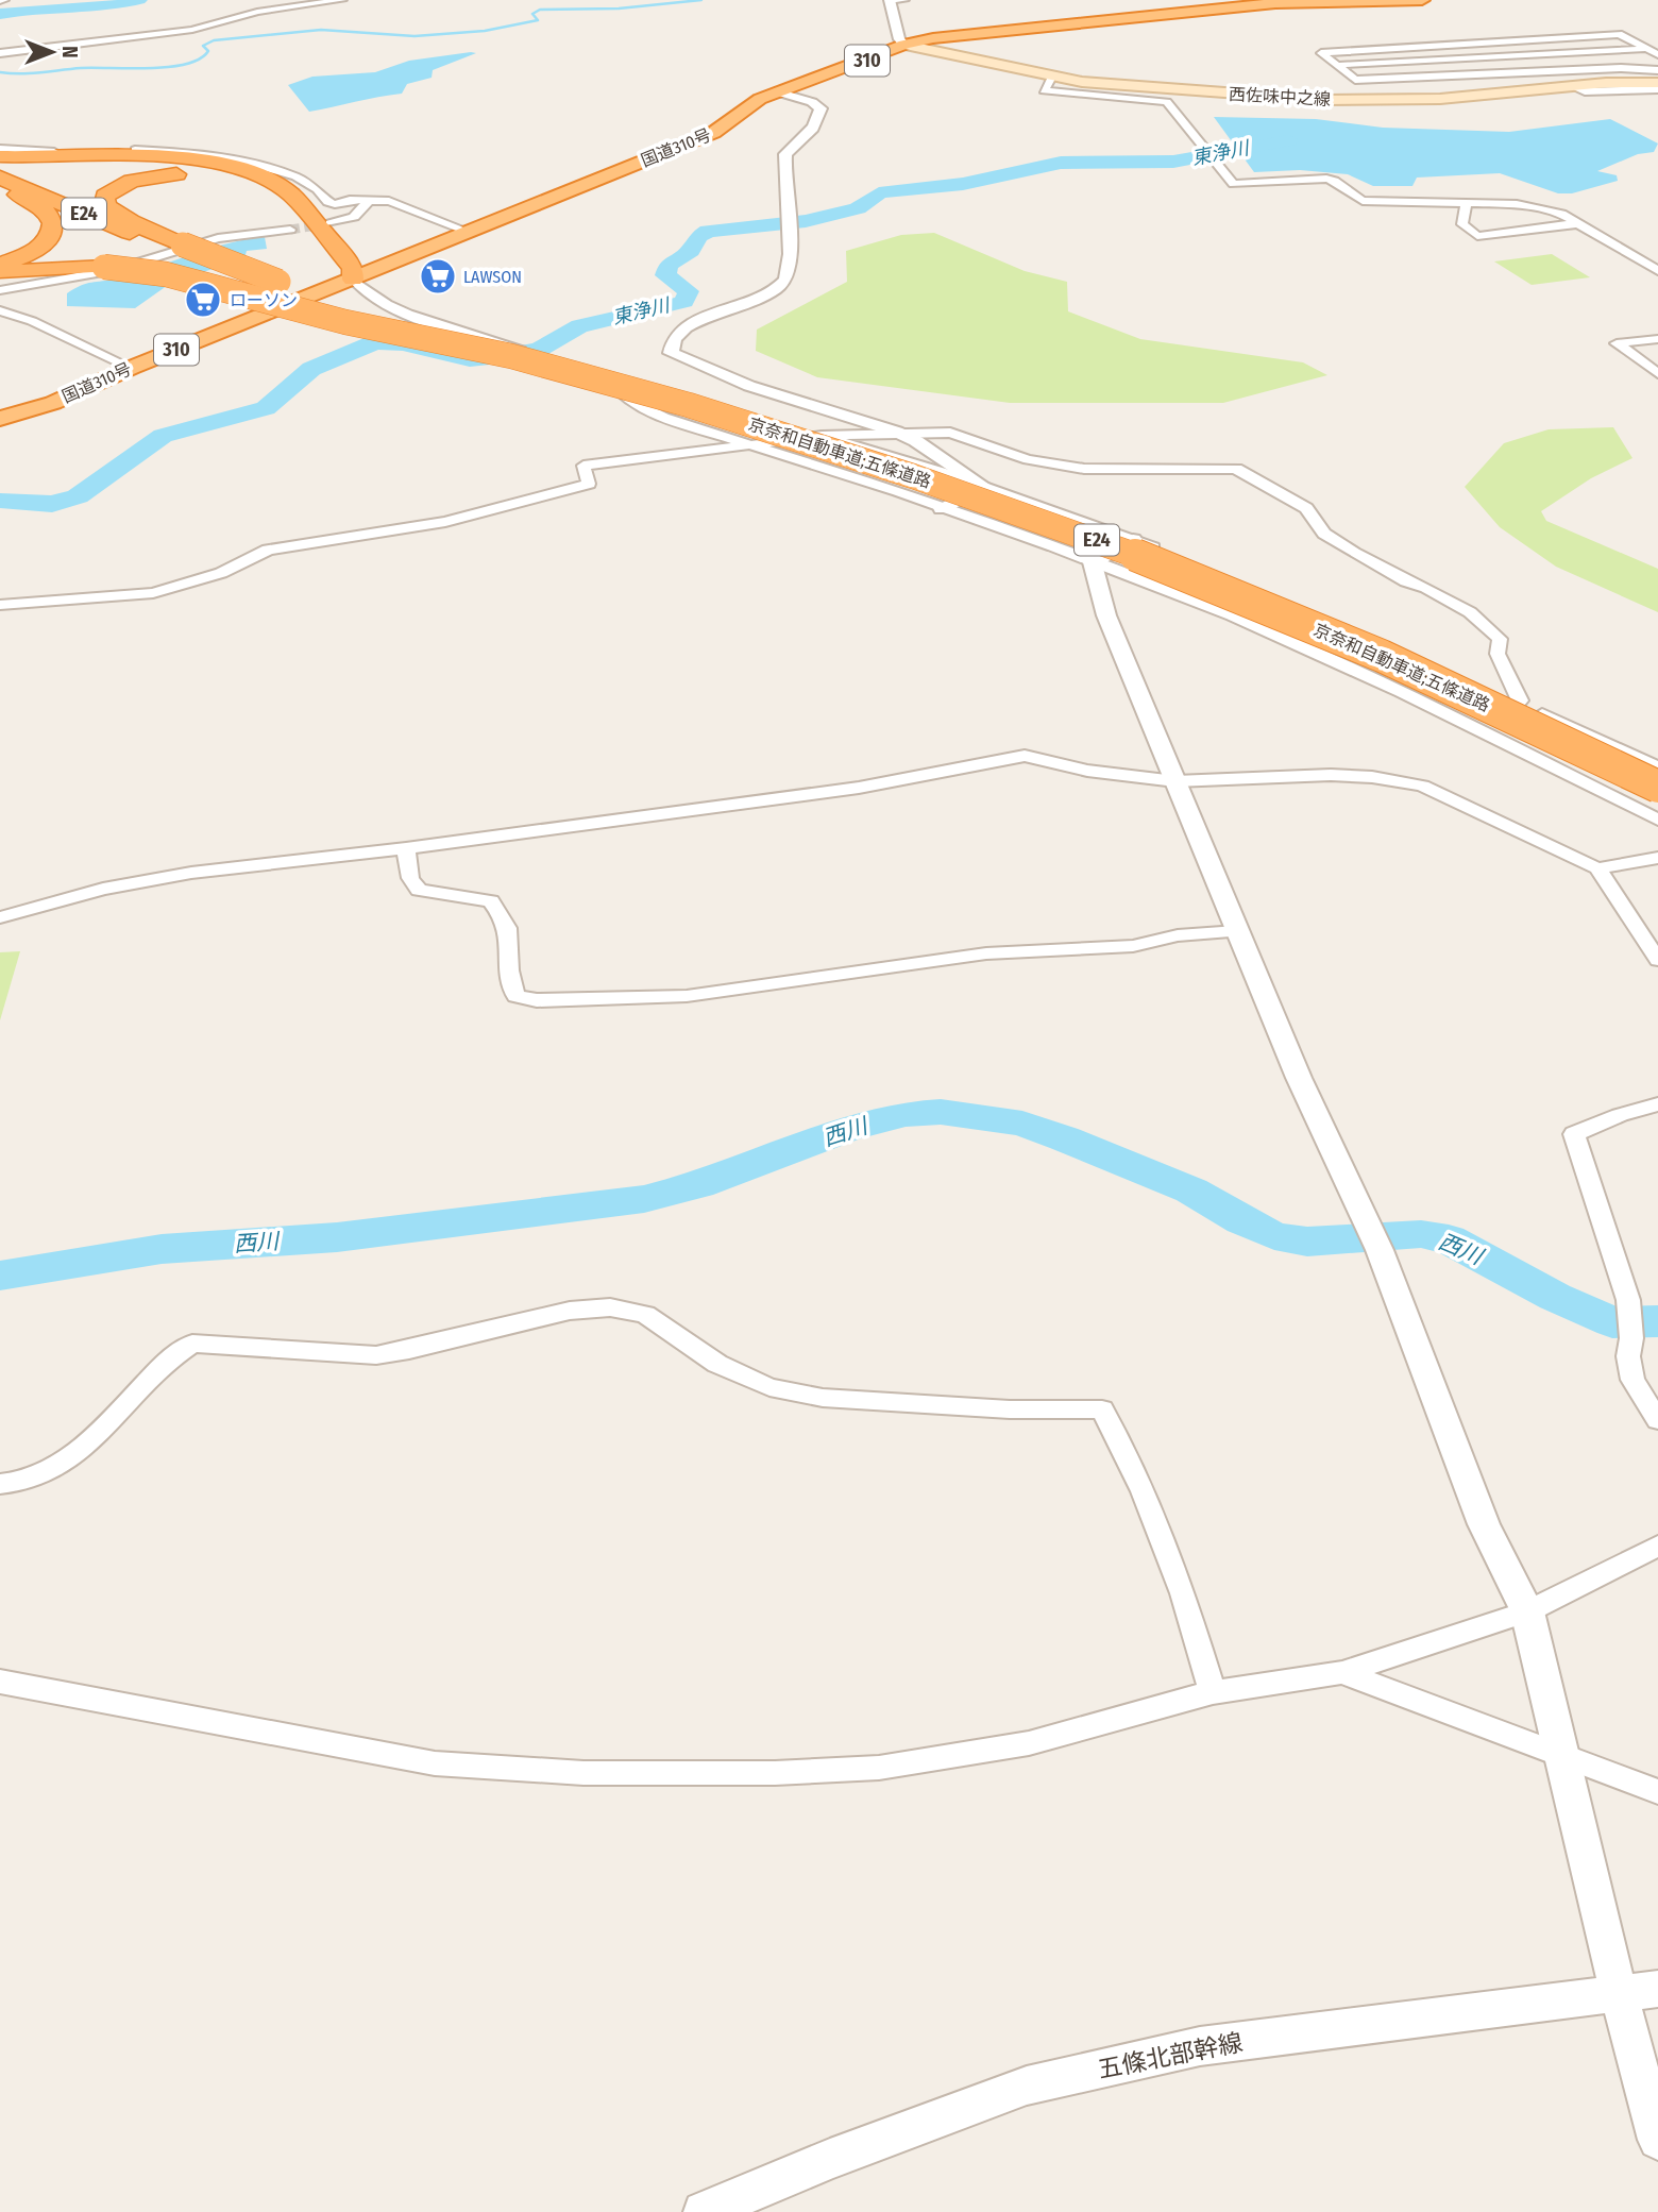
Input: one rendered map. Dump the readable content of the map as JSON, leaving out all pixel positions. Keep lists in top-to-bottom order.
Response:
{
  "streets": {
    "highway": [
      "310",
      "国道310号",
      "E24",
      "京奈和自動車道;五條道路"
    ],
    "main road": ["西佐味中之線"],
    "street": ["五條北部幹線"]
  },
  "crossings": [
    ["西佐味中之線", "国道310号"]
  ],
  "water": ["東浄川", "西川"],
  "places": {
    "supermarket": ["LAWSON", "ローソン"]
  },
  "north": "right"
}
